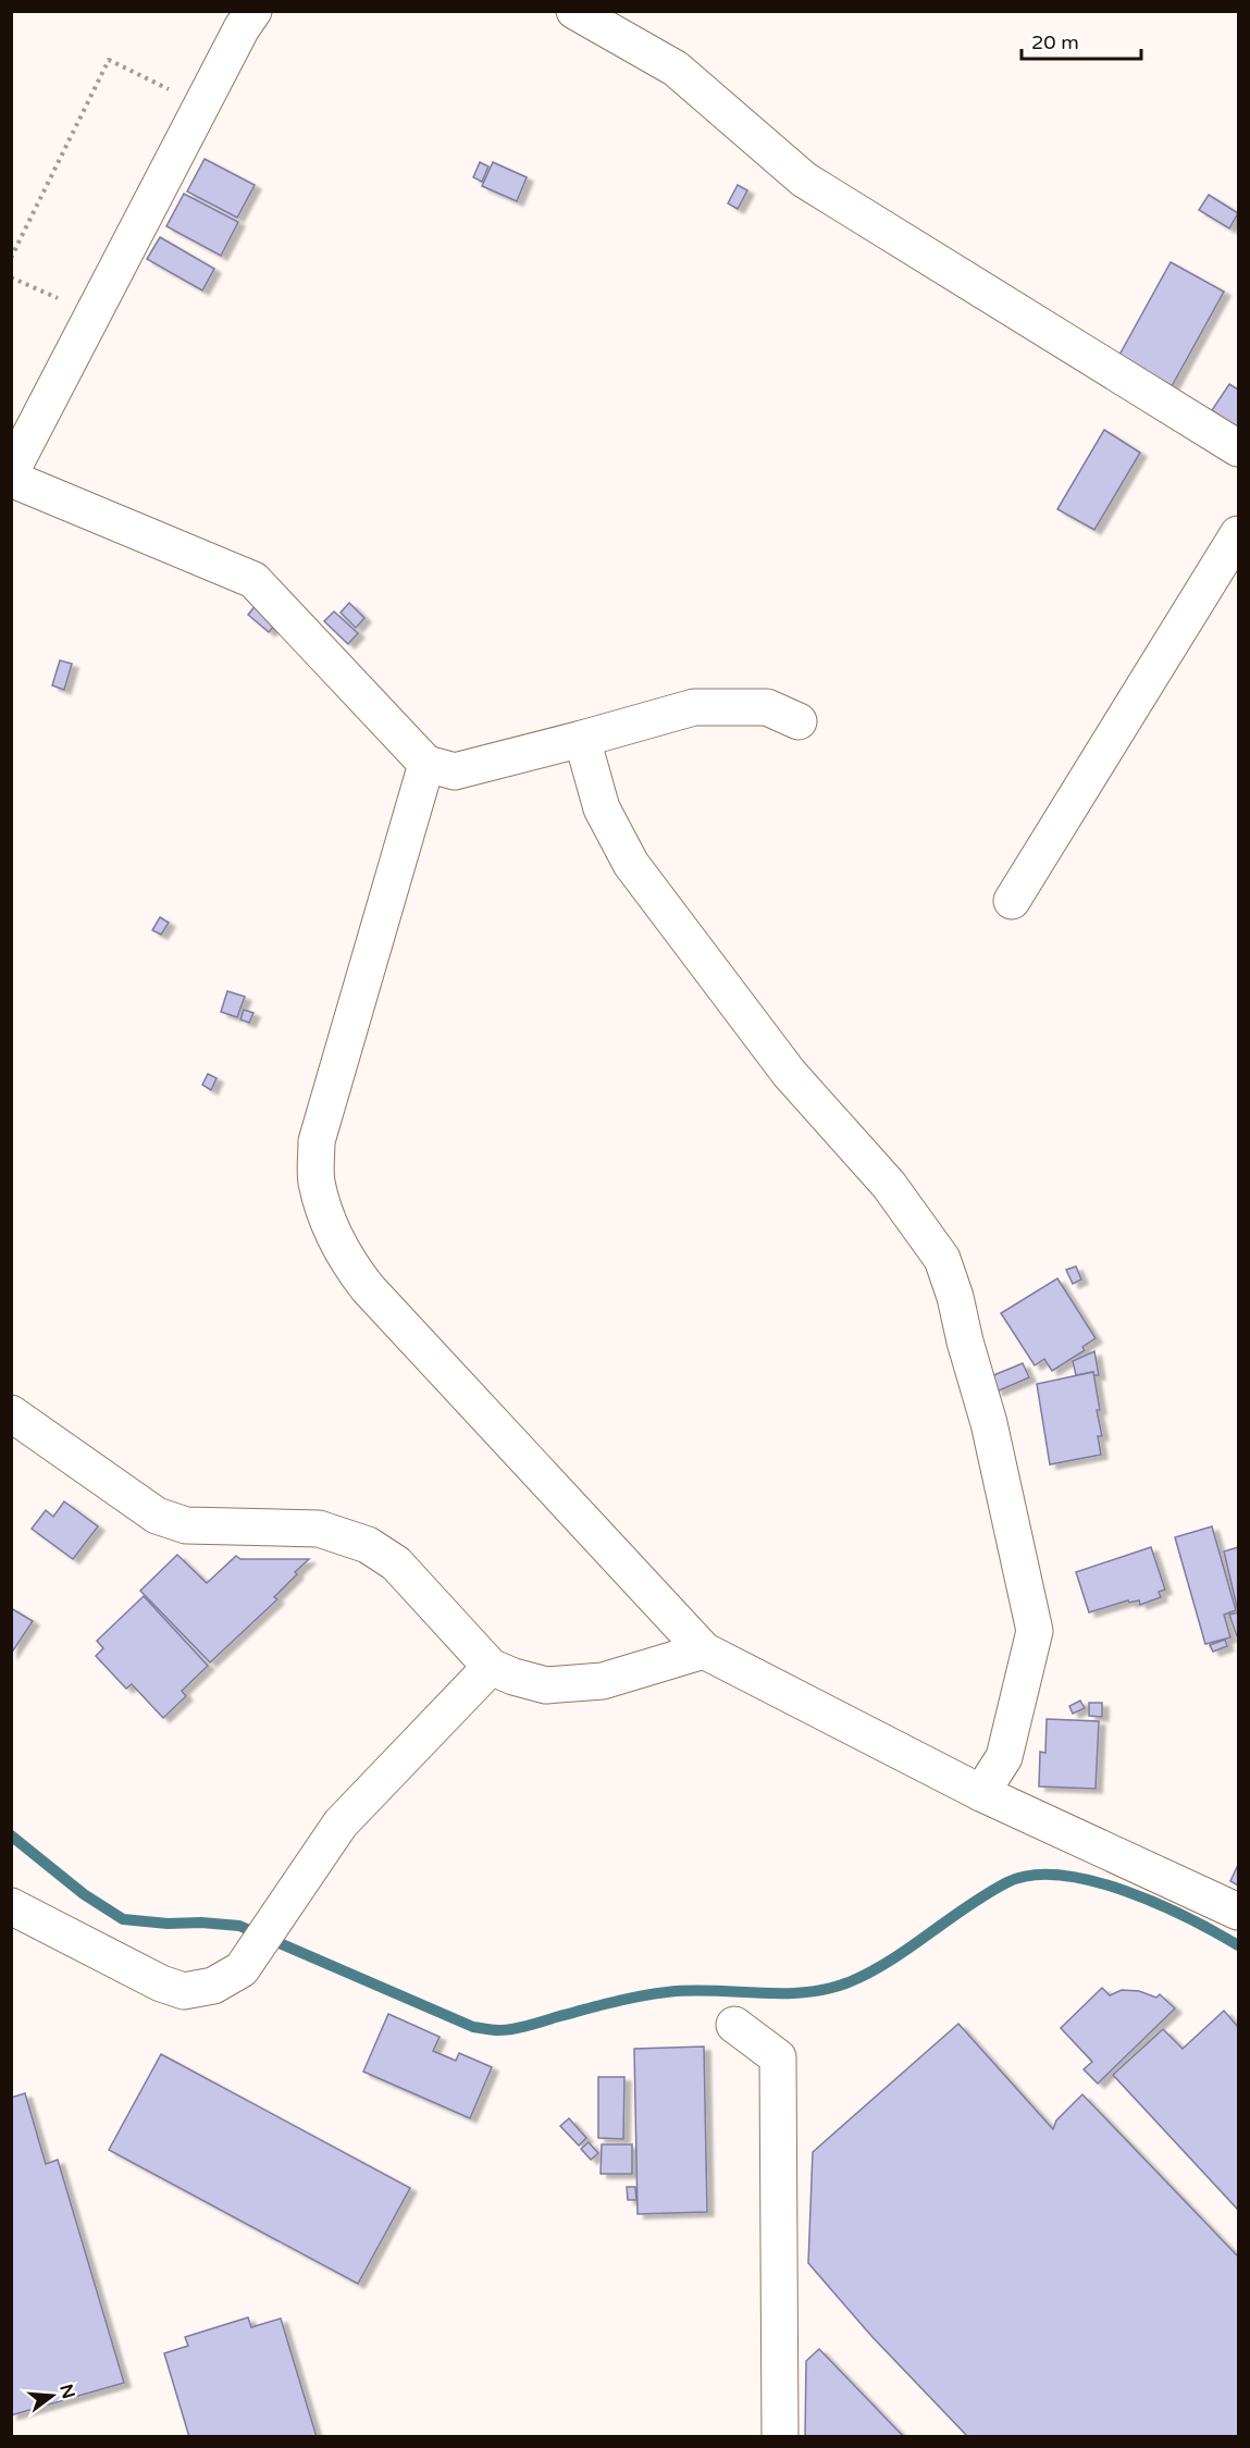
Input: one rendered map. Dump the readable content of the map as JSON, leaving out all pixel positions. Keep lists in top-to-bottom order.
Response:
{
  "scale_bar": "20 m",
  "north": "right"
}
